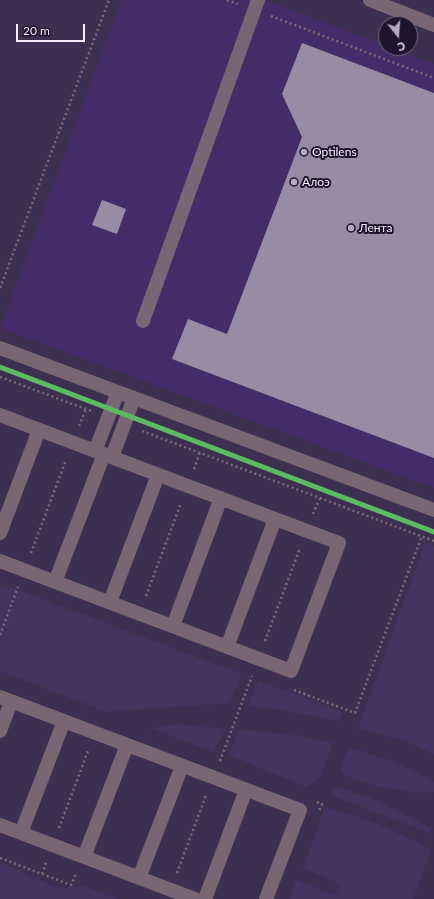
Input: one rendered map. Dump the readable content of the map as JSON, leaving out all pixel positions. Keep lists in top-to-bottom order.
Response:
{
  "places": ["Optilens", "Алоэ", "Лента"],
  "scale_bar": "20 m",
  "north": "bottom"
}
